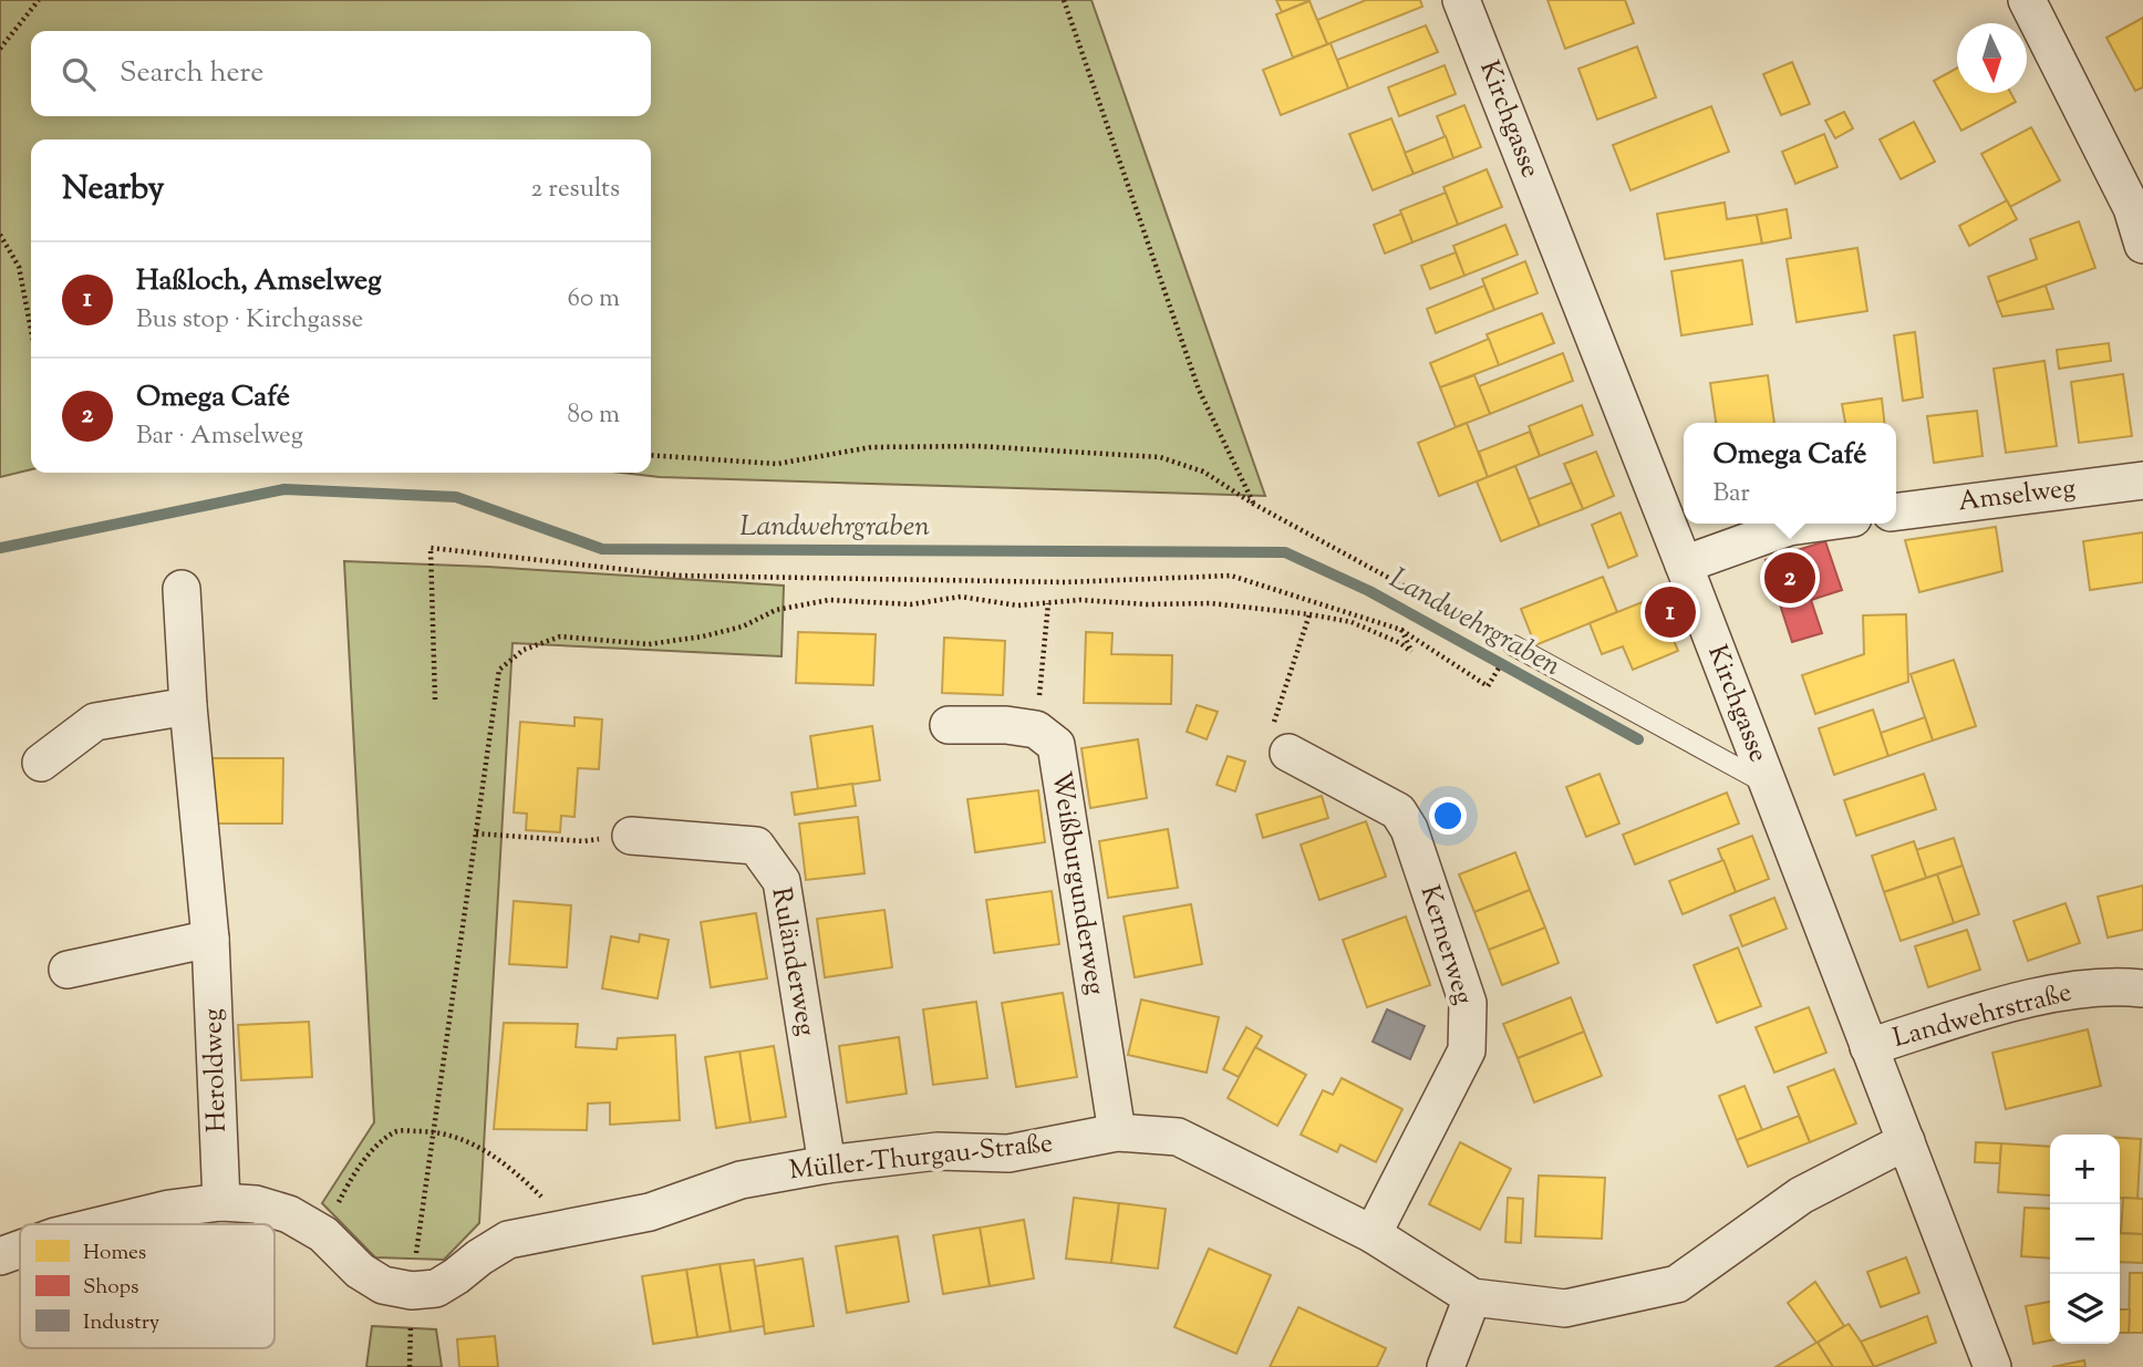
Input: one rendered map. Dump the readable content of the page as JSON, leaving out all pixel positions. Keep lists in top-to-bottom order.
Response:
{
  "streets": {
    "street": [
      "Kirchgasse",
      "Amselweg",
      "Weißburgunderweg",
      "Kernerweg",
      "Ruländerweg",
      "Landwehrstraße",
      "Heroldweg",
      "Müller-Thurgau-Straße"
    ]
  },
  "crossings": [
    ["Kirchgasse", "Landwehrstraße"],
    ["Kirchgasse", "Müller-Thurgau-Straße"],
    ["Weißburgunderweg", "Müller-Thurgau-Straße"],
    ["Kernerweg", "Müller-Thurgau-Straße"],
    ["Ruländerweg", "Müller-Thurgau-Straße"]
  ],
  "water": ["Landwehrgraben"],
  "legend": ["Homes", "Shops", "Industry"],
  "north": "bottom",
  "page": {
    "search": "Search here",
    "heading": ["Nearby", "2 results"],
    "list": [
      {
        "mark": "1",
        "name": "Haßloch, Amselweg",
        "note": "Bus stop · Kirchgasse",
        "value": "60 m"
      },
      {
        "mark": "2",
        "name": "Omega Café",
        "note": "Bar · Amselweg",
        "value": "80 m"
      }
    ],
    "popup": ["Omega Café", "Bar"],
    "pins": ["2", "1"],
    "map_buttons": ["+", "−"]
  }
}
